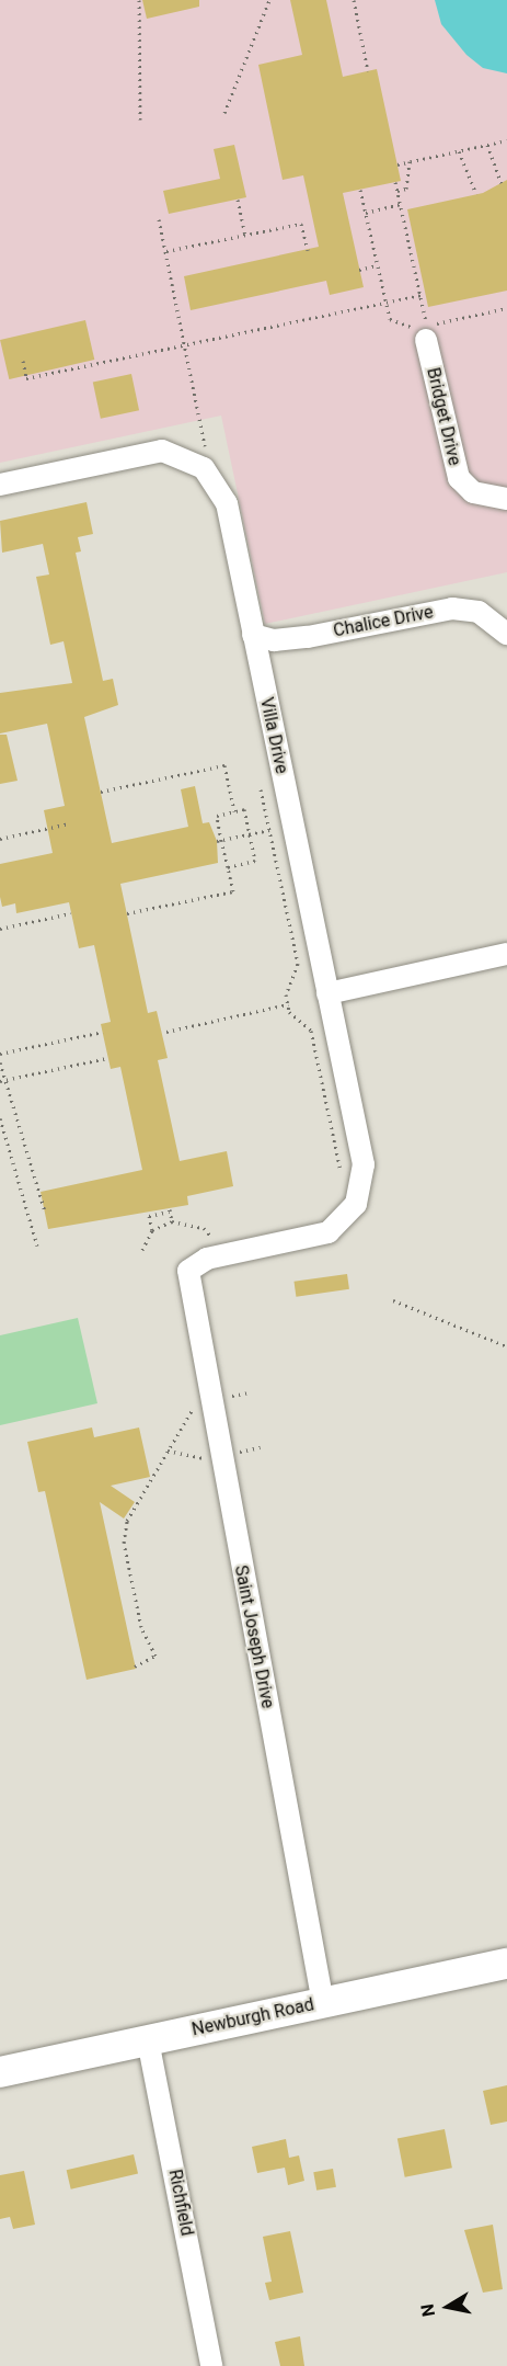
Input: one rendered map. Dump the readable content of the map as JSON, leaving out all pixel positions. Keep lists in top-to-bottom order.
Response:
{
  "streets": {
    "main road": ["Newburgh Road"],
    "street": [
      "Bridget Drive",
      "Chalice Drive",
      "Villa Drive",
      "Saint Joseph Drive",
      "Richfield"
    ]
  },
  "crossings": [
    ["Chalice Drive", "Villa Drive"],
    ["Villa Drive", "Saint Joseph Drive"],
    ["Saint Joseph Drive", "Newburgh Road"],
    ["Newburgh Road", "Richfield"]
  ],
  "north": "left"
}
